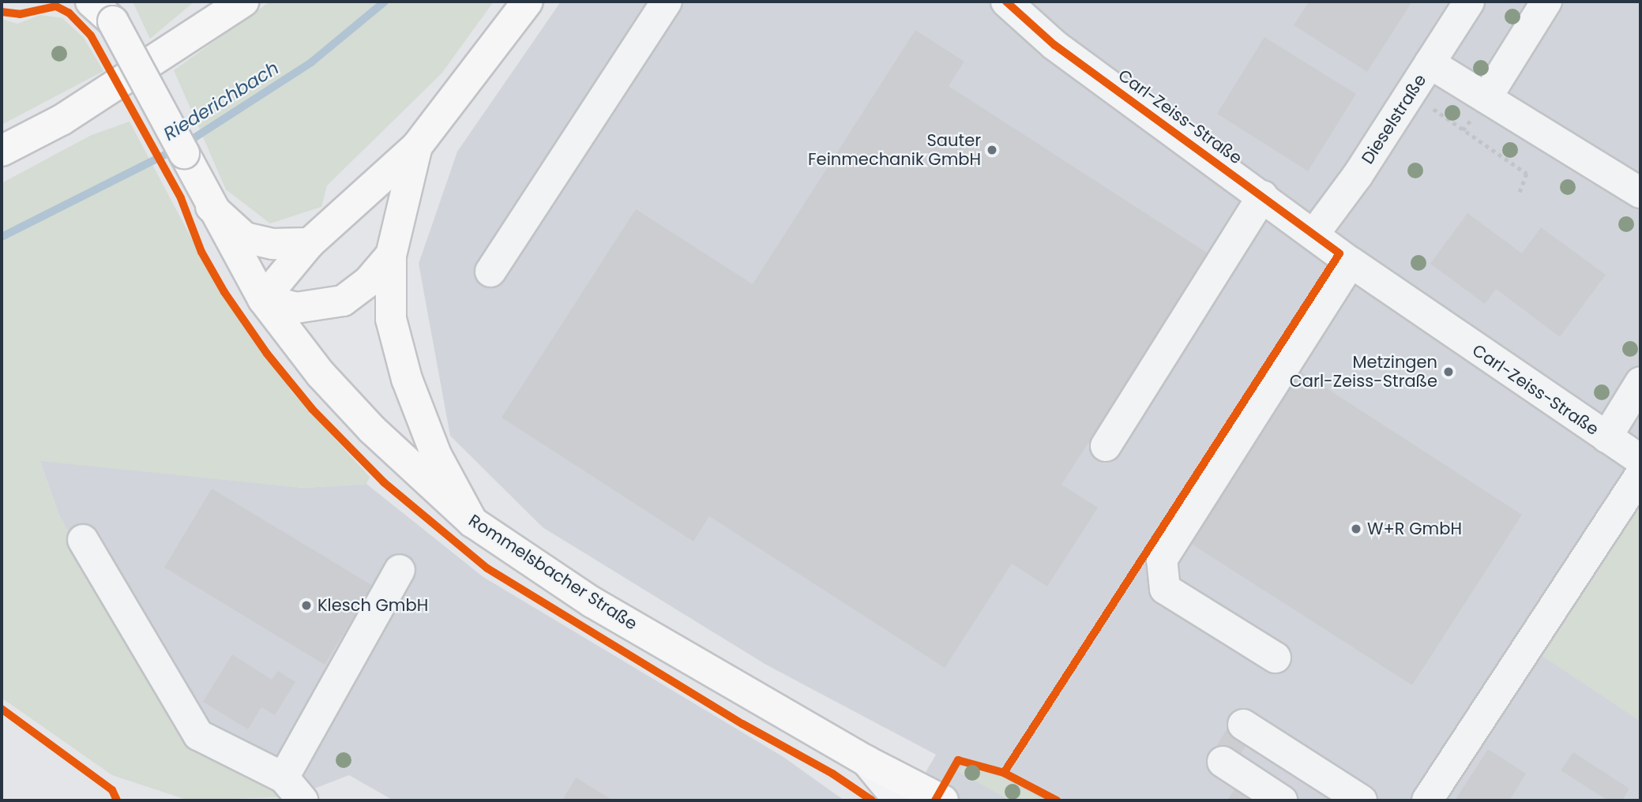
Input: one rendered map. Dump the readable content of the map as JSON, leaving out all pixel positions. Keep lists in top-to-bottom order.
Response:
{
  "streets": {
    "main road": ["Rommelsbacher Straße"],
    "street": ["Carl-Zeiss-Straße", "Dieselstraße"]
  },
  "crossings": [
    ["Carl-Zeiss-Straße", "Dieselstraße"]
  ],
  "water": ["Riederichbach"],
  "places": [
    "Sauter Feinmechanik GmbH",
    "Metzingen Carl-Zeiss-Straße",
    "W+R GmbH",
    "Klesch GmbH"
  ]
}
